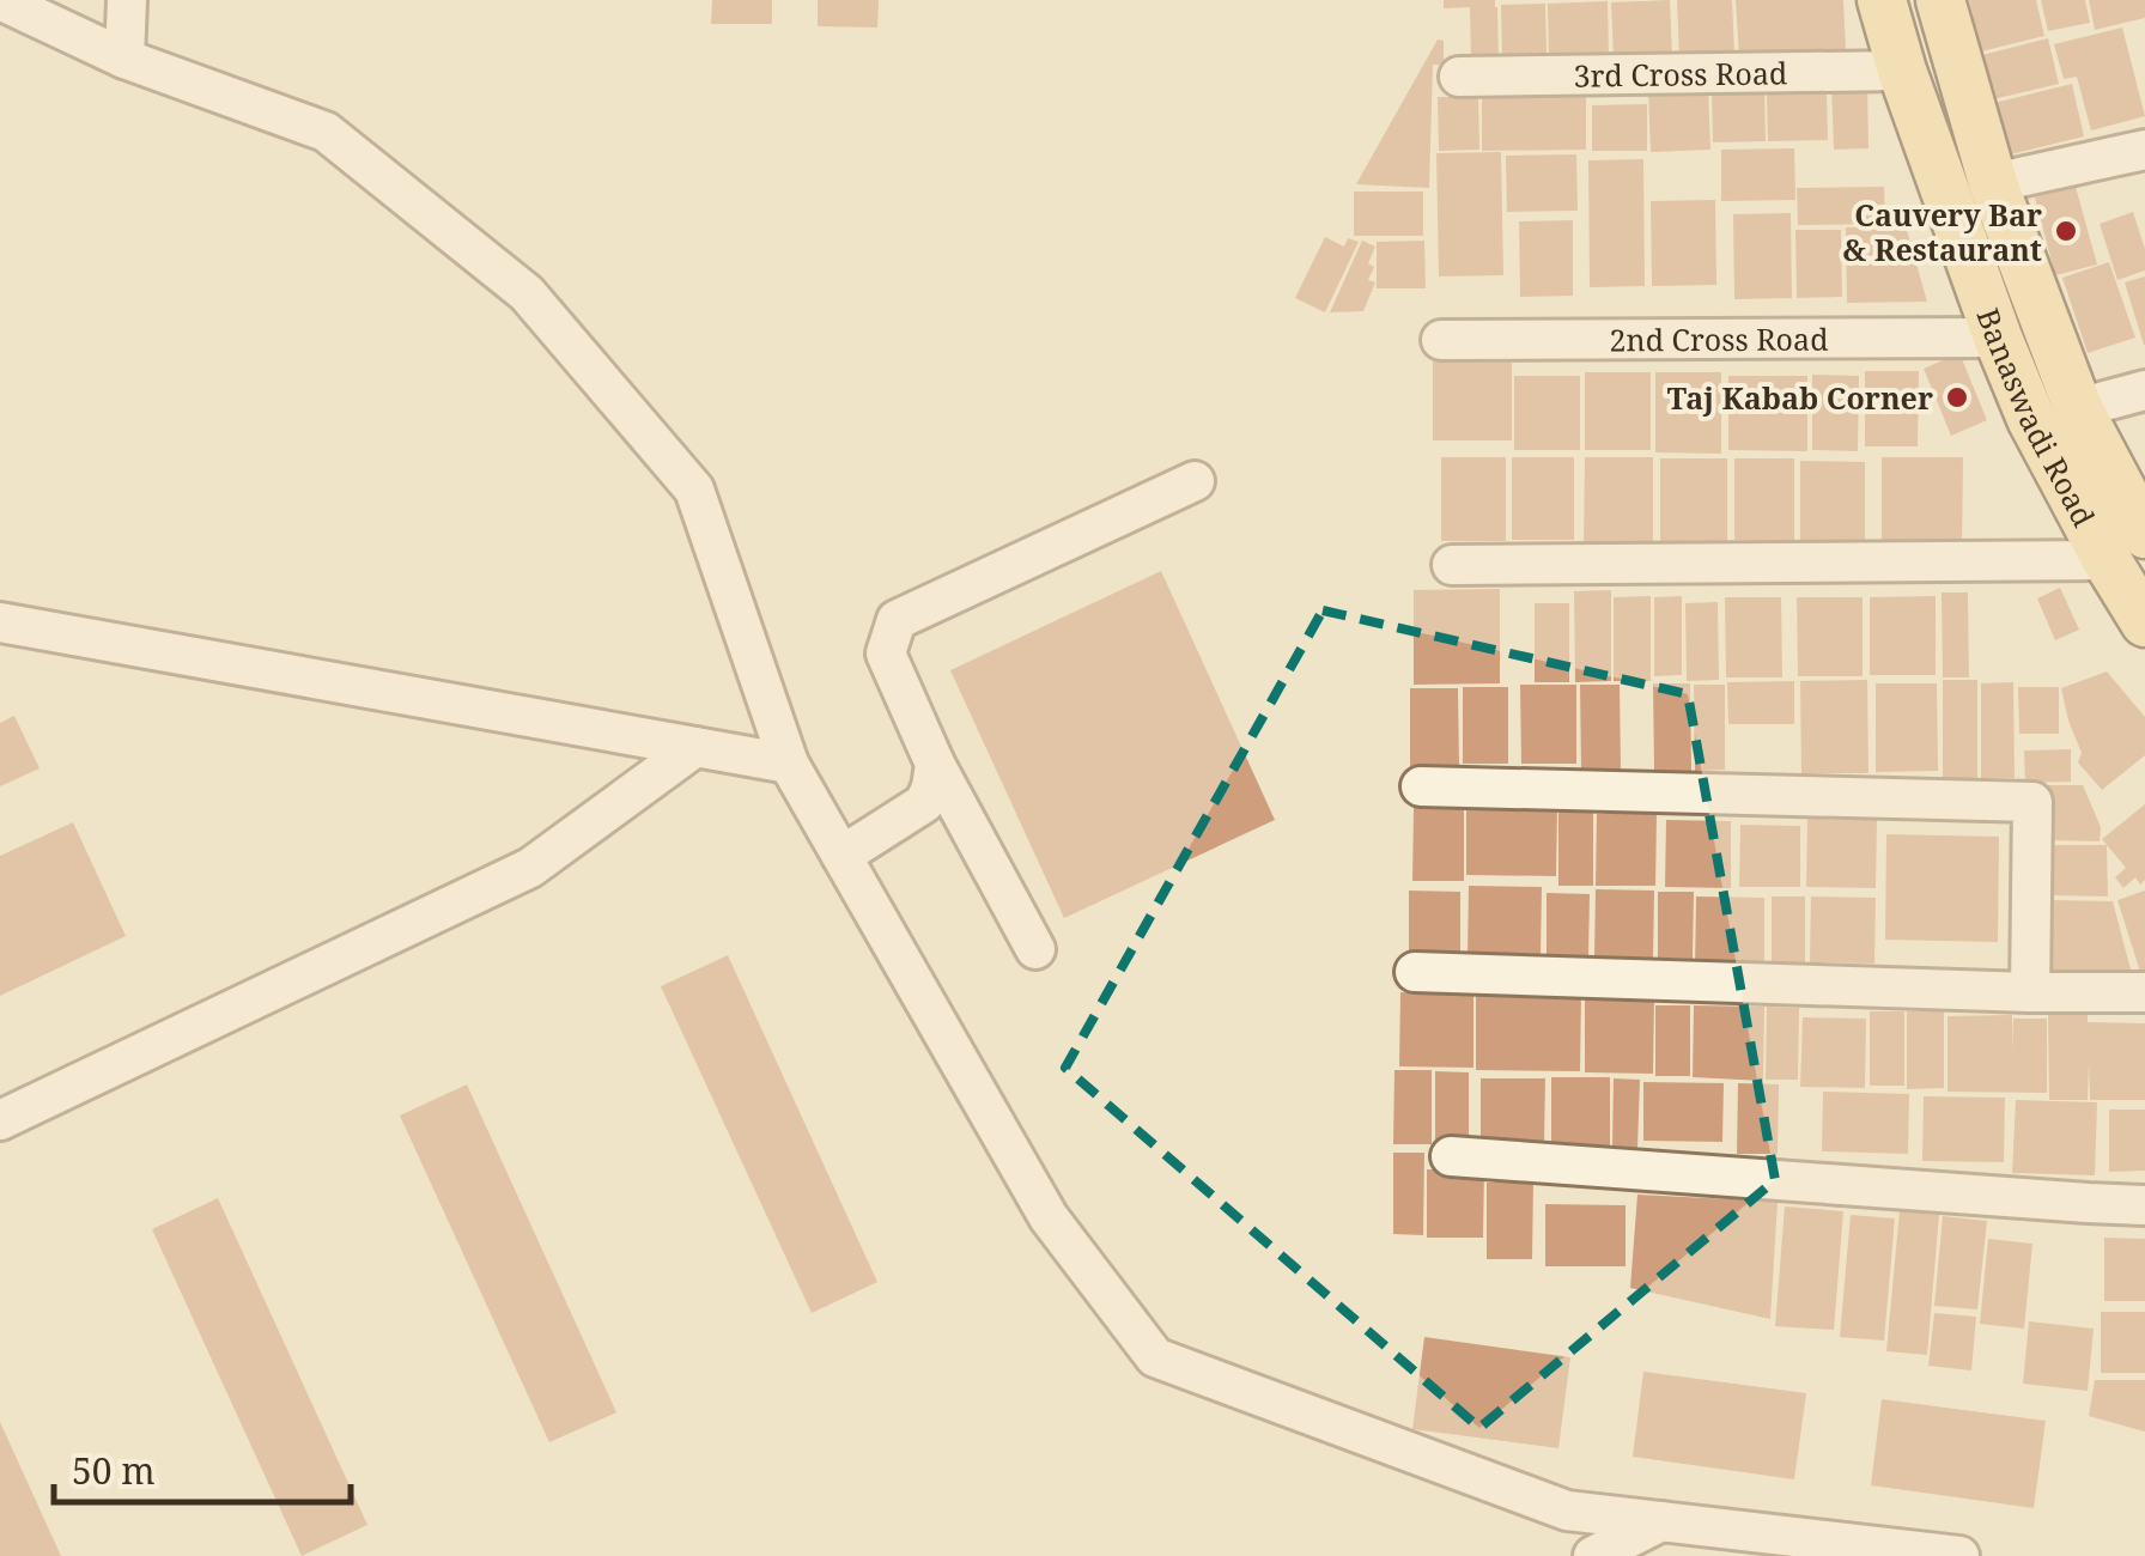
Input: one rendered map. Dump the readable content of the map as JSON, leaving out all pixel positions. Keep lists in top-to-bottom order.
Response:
{
  "streets": {
    "main road": ["Banaswadi Road"],
    "street": ["3rd Cross Road", "2nd Cross Road"]
  },
  "crossings": [
    ["3rd Cross Road", "Banaswadi Road"],
    ["2nd Cross Road", "Banaswadi Road"]
  ],
  "places": ["Cauvery Bar & Restaurant", "Taj Kabab Corner"],
  "scale_bar": "50 m"
}
